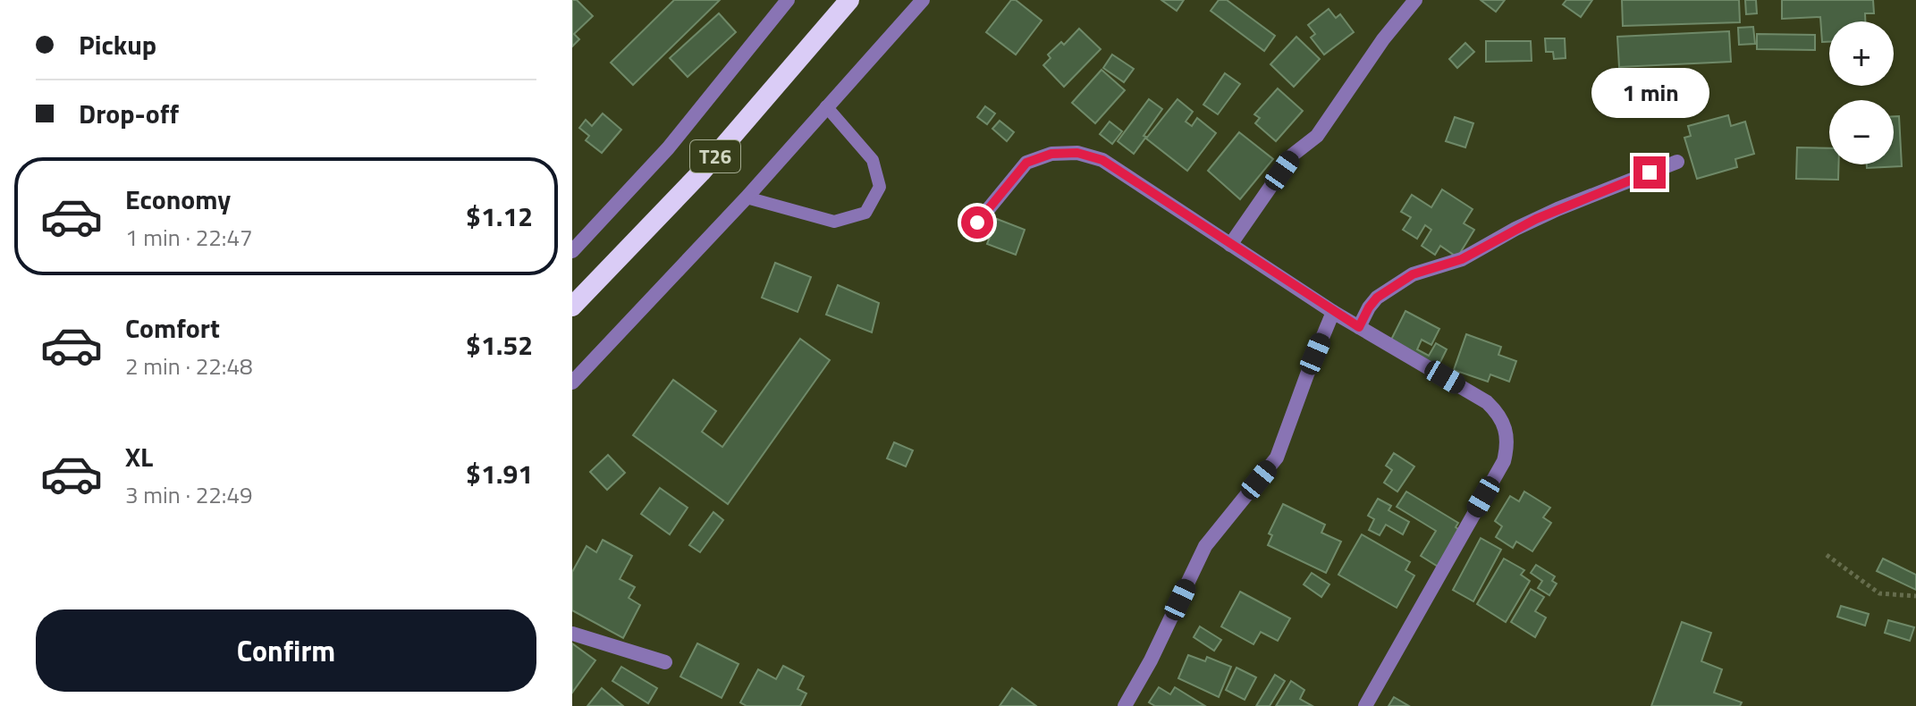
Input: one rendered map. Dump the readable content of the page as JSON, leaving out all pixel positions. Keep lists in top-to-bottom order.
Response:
{
  "streets": {
    "highway": ["T26"]
  },
  "page": {
    "banner": ["Pickup", "Drop-off"],
    "map_buttons": ["+", "−"],
    "bubble": "1 min",
    "list": [
      {
        "name": "Economy",
        "note": "1 min · 22:47",
        "value": "$1.12"
      },
      {
        "name": "Comfort",
        "note": "2 min · 22:48",
        "value": "$1.52"
      },
      {
        "name": "XL",
        "note": "3 min · 22:49",
        "value": "$1.91"
      }
    ],
    "buttons": "Confirm"
  }
}
